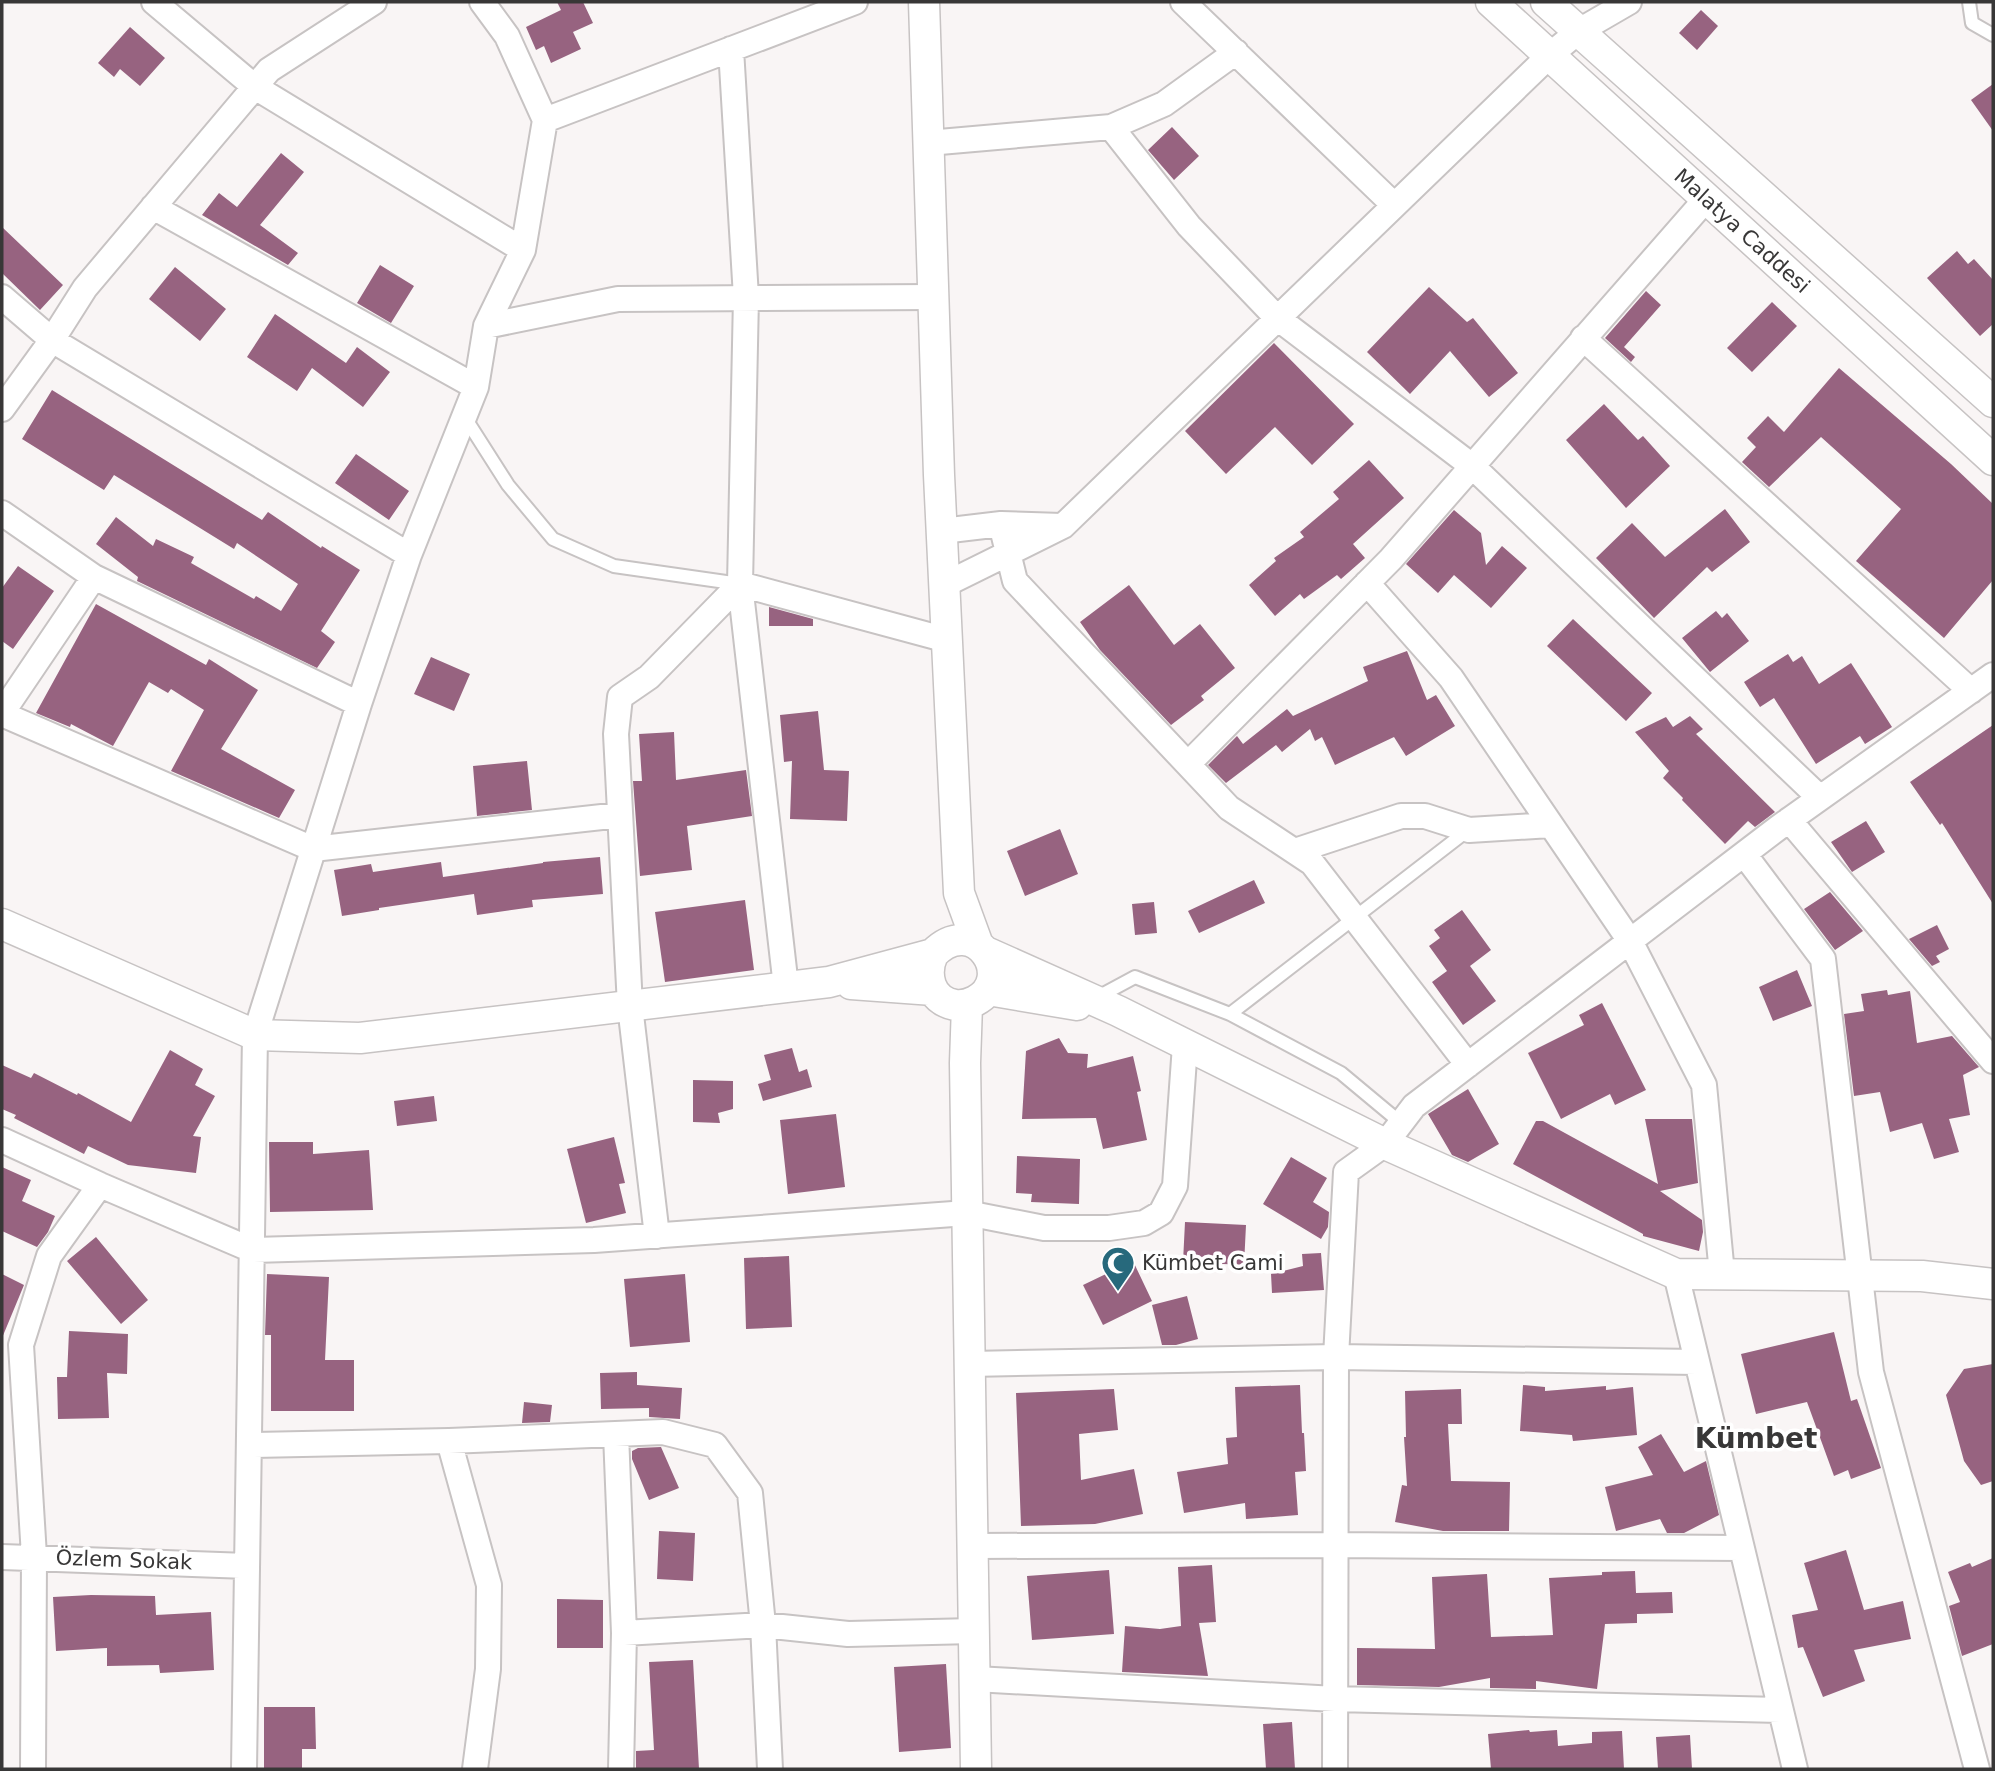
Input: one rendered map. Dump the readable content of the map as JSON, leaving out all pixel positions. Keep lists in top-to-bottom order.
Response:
{
  "streets": {
    "street": ["Malatya Caddesi", "Özlem Sokak"]
  },
  "districts": ["Kümbet"],
  "places": {
    "mosque": ["Kümbet Cami"]
  }
}
